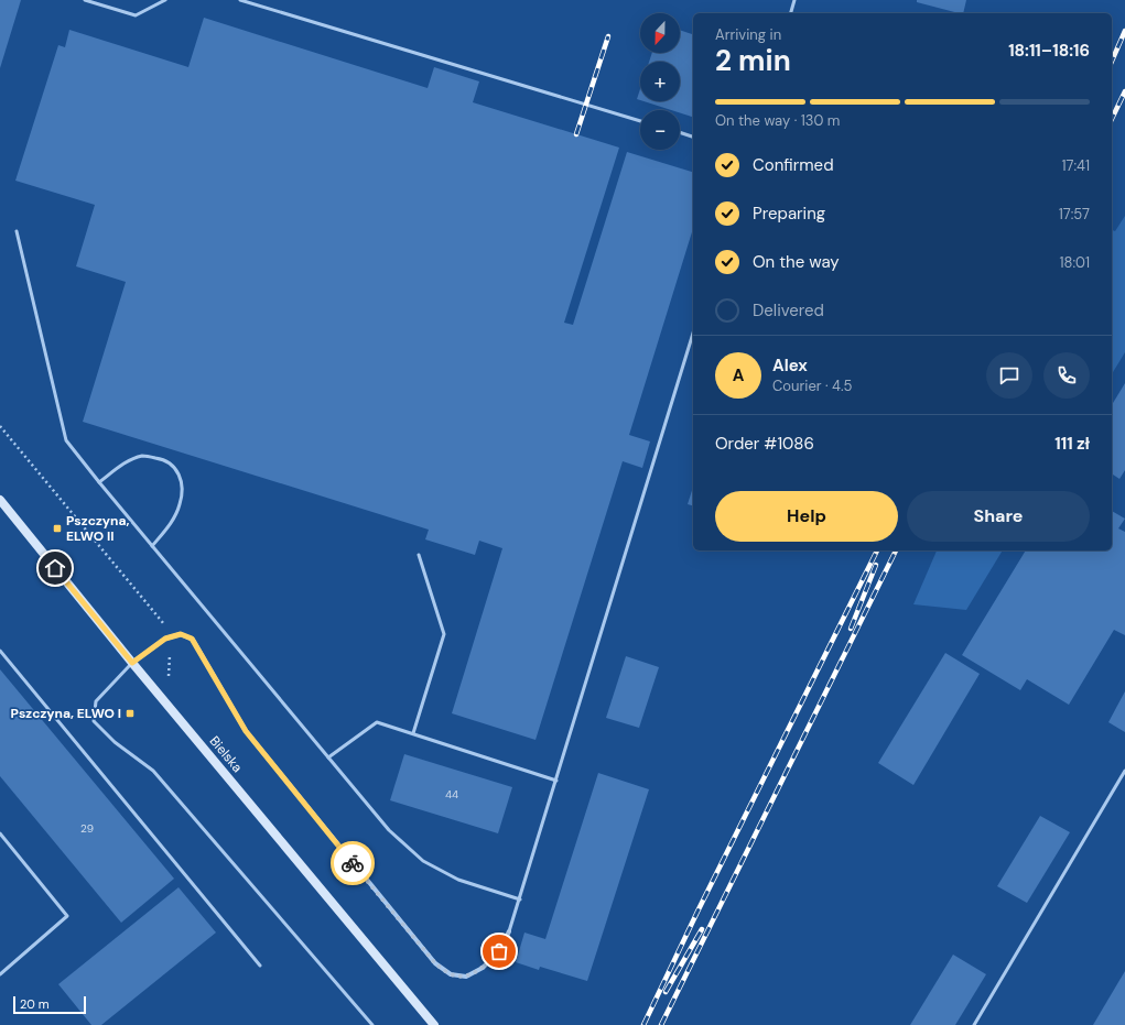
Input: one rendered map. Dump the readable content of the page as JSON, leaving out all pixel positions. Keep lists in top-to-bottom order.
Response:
{
  "streets": {
    "main road": ["Bielska"]
  },
  "places": {
    "transit": ["Pszczyna, ELWO II", "Pszczyna, ELWO I"]
  },
  "house_numbers": ["44", "29"],
  "scale_bar": "20 m",
  "north": "bottom",
  "page": {
    "map_buttons": ["+", "−"],
    "heading": ["2 min", "Arriving in", "18:11–18:16"],
    "panel": [
      "Alex",
      "Courier · 4.5",
      "Order #1086",
      "111 zł"
    ],
    "bar": "On the way · 130 m",
    "list": [
      ["Confirmed", "17:41"],
      ["Preparing", "17:57"],
      ["On the way", "18:01"],
      "Delivered"
    ],
    "round": "A",
    "buttons": ["Help", "Share"],
    "scale": "20 m"
  }
}
